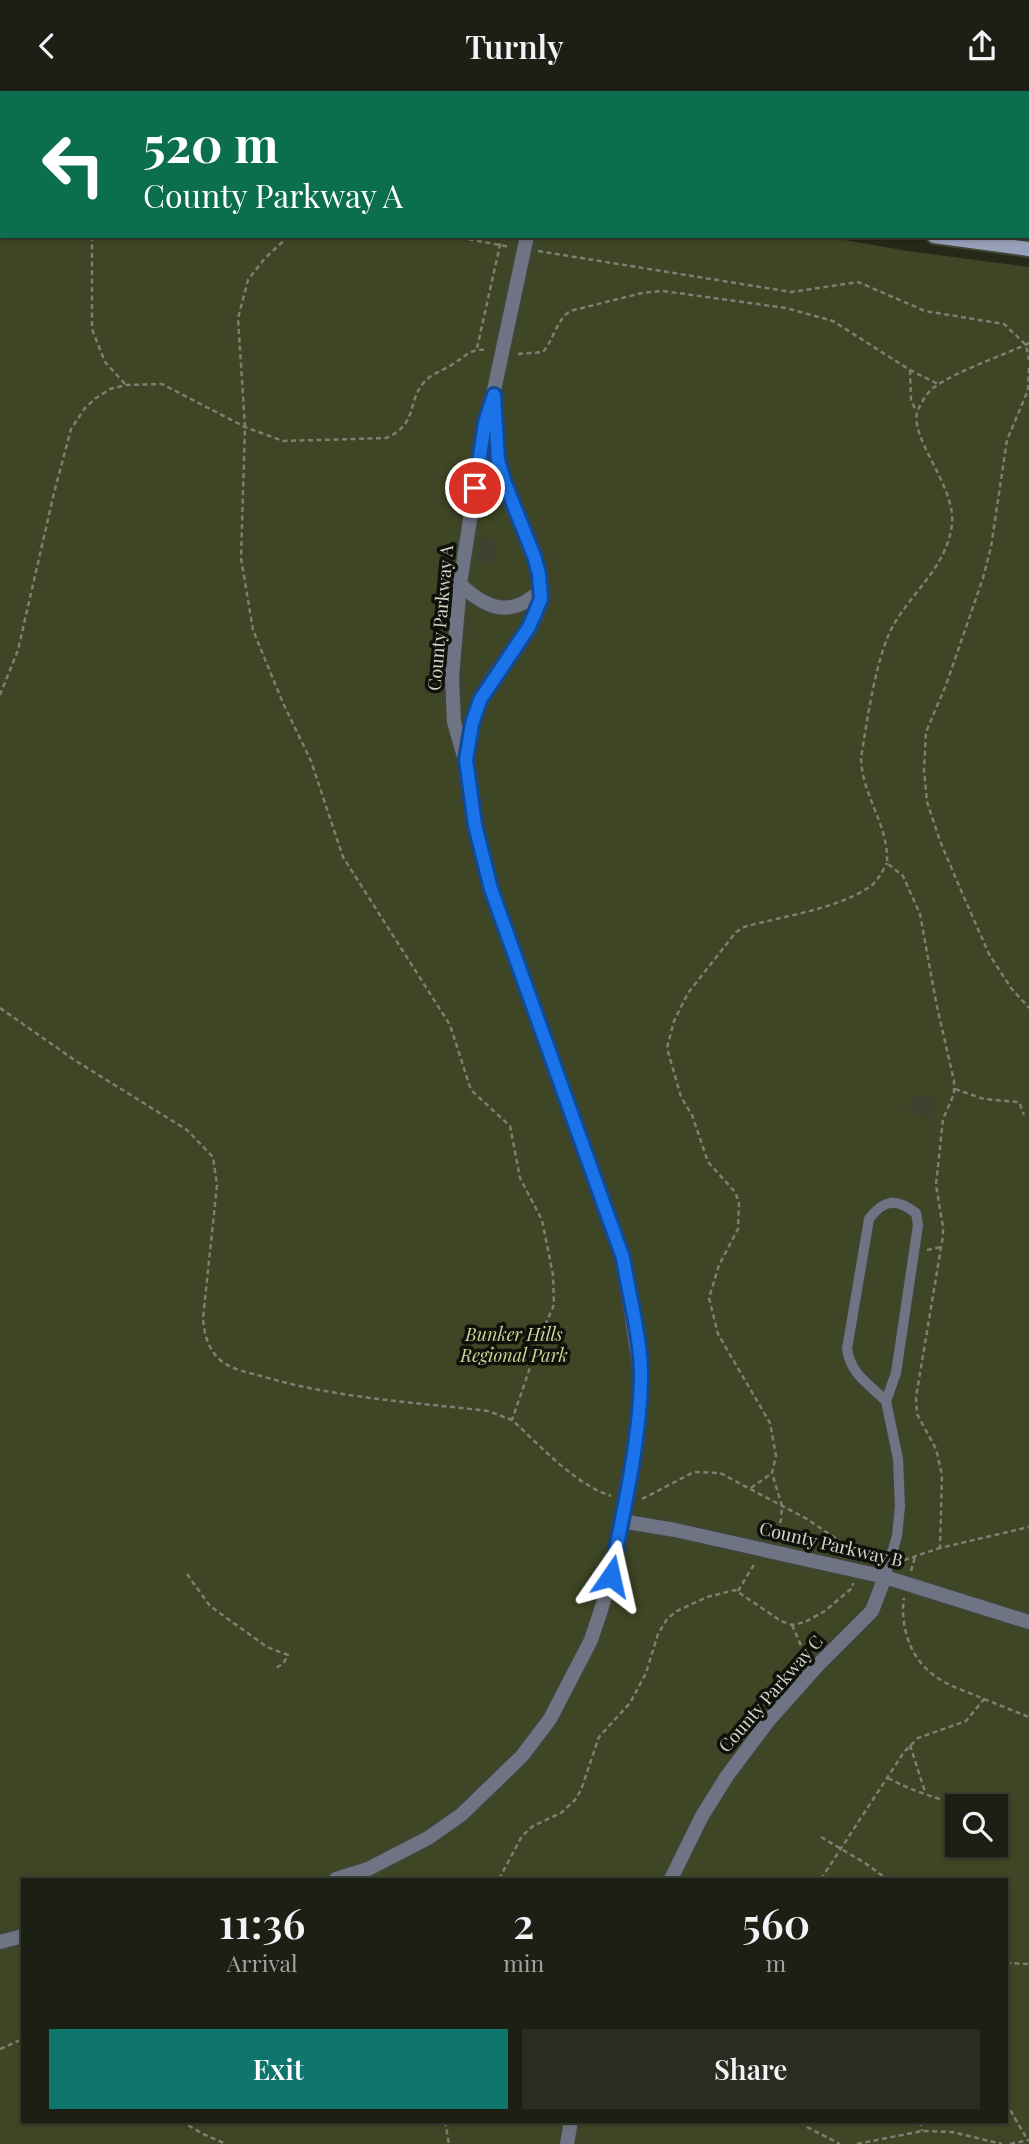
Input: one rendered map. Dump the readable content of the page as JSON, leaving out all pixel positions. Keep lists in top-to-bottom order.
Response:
{
  "streets": {
    "street": ["County Parkway A", "County Parkway B", "County Parkway C"]
  },
  "crossings": [
    ["County Parkway A", "County Parkway B"],
    ["County Parkway B", "County Parkway C"]
  ],
  "parks": ["Bunker Hills Regional Park"],
  "page": {
    "header": "Turnly",
    "turn": ["520 m", "County Parkway A"],
    "eta": [
      "11:36",
      "Arrival",
      "2",
      "min",
      "560",
      "m"
    ],
    "buttons": ["Exit", "Share"]
  }
}
